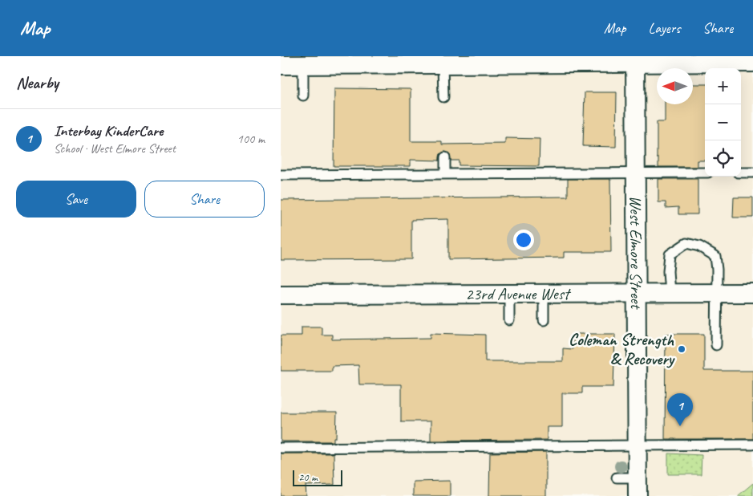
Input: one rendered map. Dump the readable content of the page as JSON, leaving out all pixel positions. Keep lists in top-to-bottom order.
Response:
{
  "streets": {
    "street": ["West Elmore Street", "23rd Avenue West"]
  },
  "crossings": [
    ["West Elmore Street", "23rd Avenue West"]
  ],
  "places": ["Coleman Strength & Recovery"],
  "scale_bar": "20 m",
  "north": "left",
  "page": {
    "header": "Map",
    "nav": ["Map", "Layers", "Share"],
    "heading": "Nearby",
    "map_buttons": ["+", "−"],
    "list": [
      {
        "mark": "1",
        "name": "Interbay KinderCare",
        "note": "School · West Elmore Street",
        "value": "100 m"
      }
    ],
    "buttons": ["Save", "Share"],
    "pins": "1",
    "scale": "20 m"
  }
}
